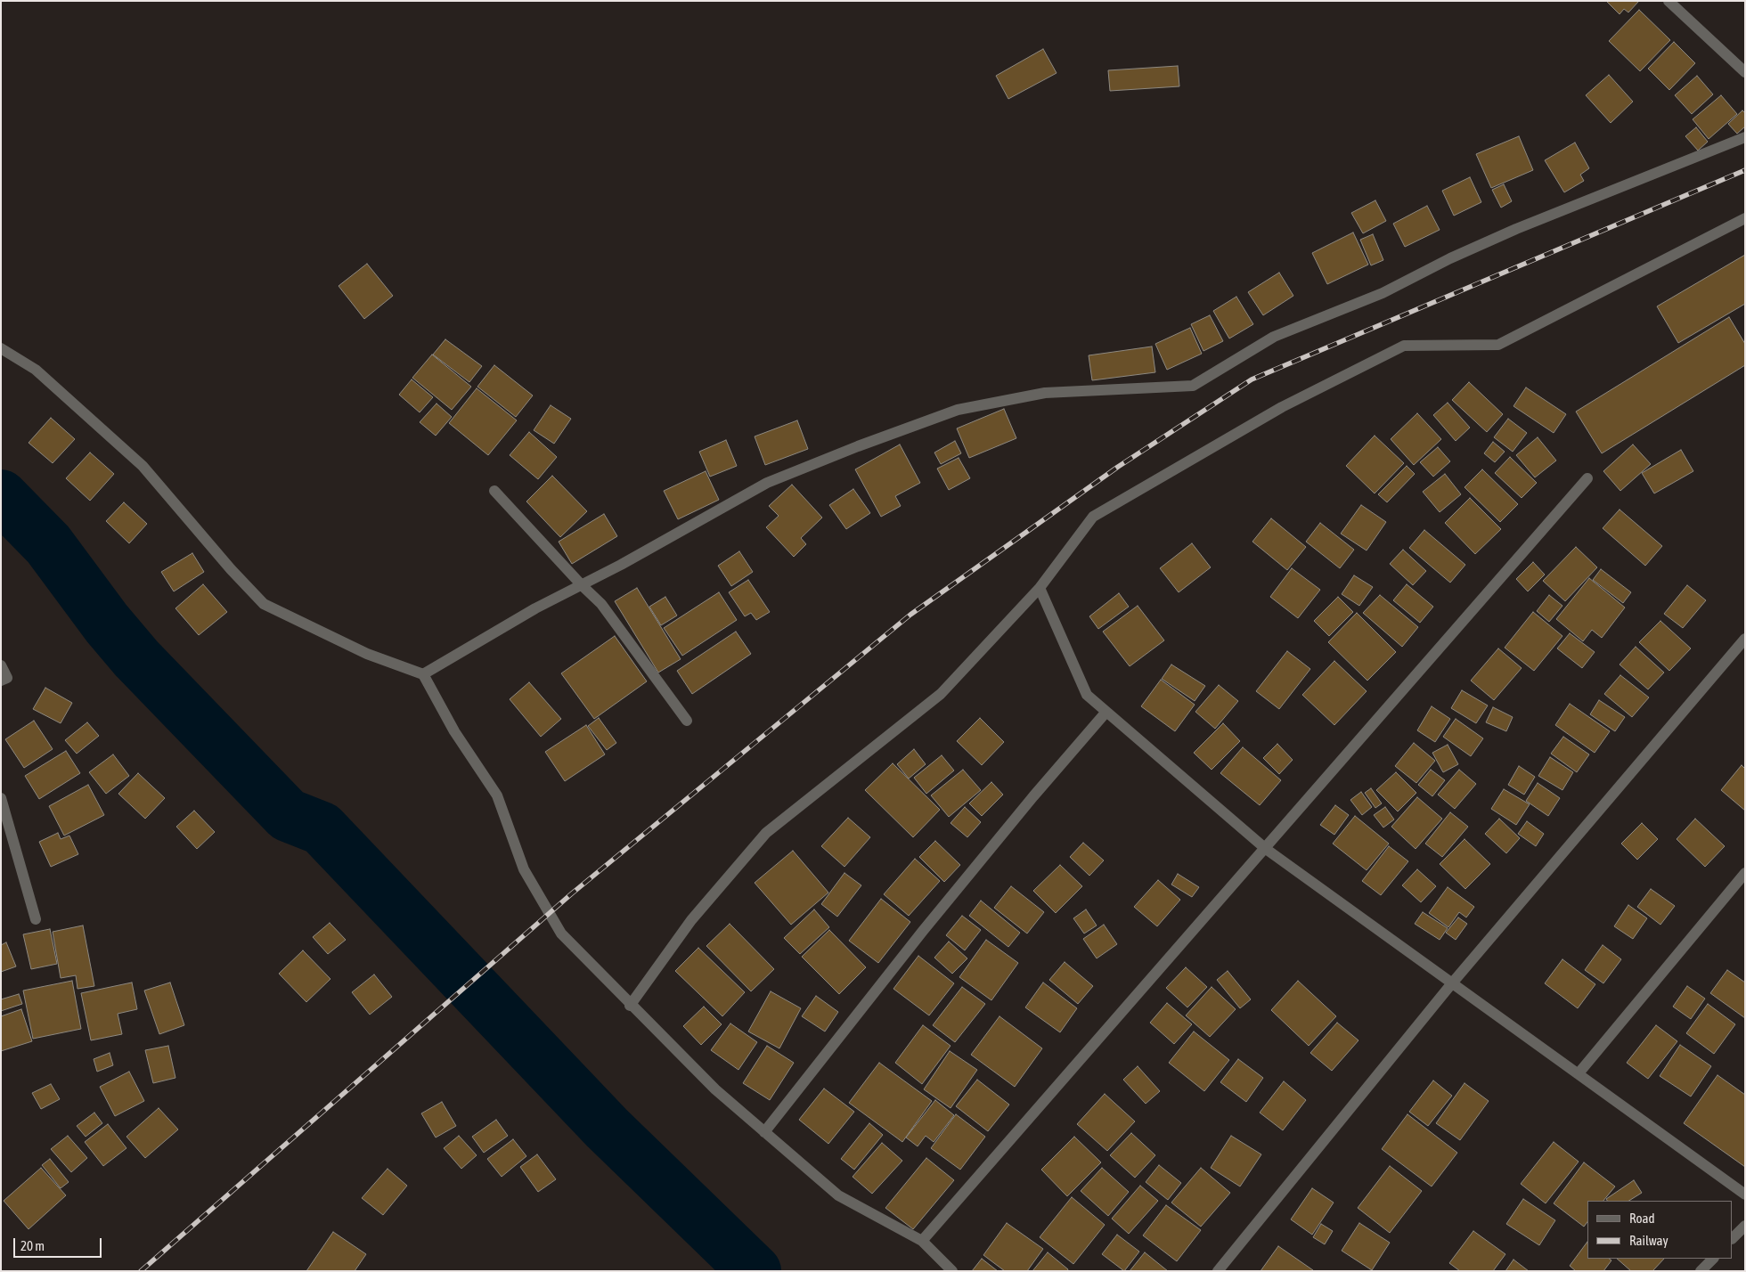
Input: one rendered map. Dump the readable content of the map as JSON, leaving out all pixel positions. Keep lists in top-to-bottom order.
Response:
{
  "legend": ["Road", "Railway"],
  "scale_bar": "20 m"
}
